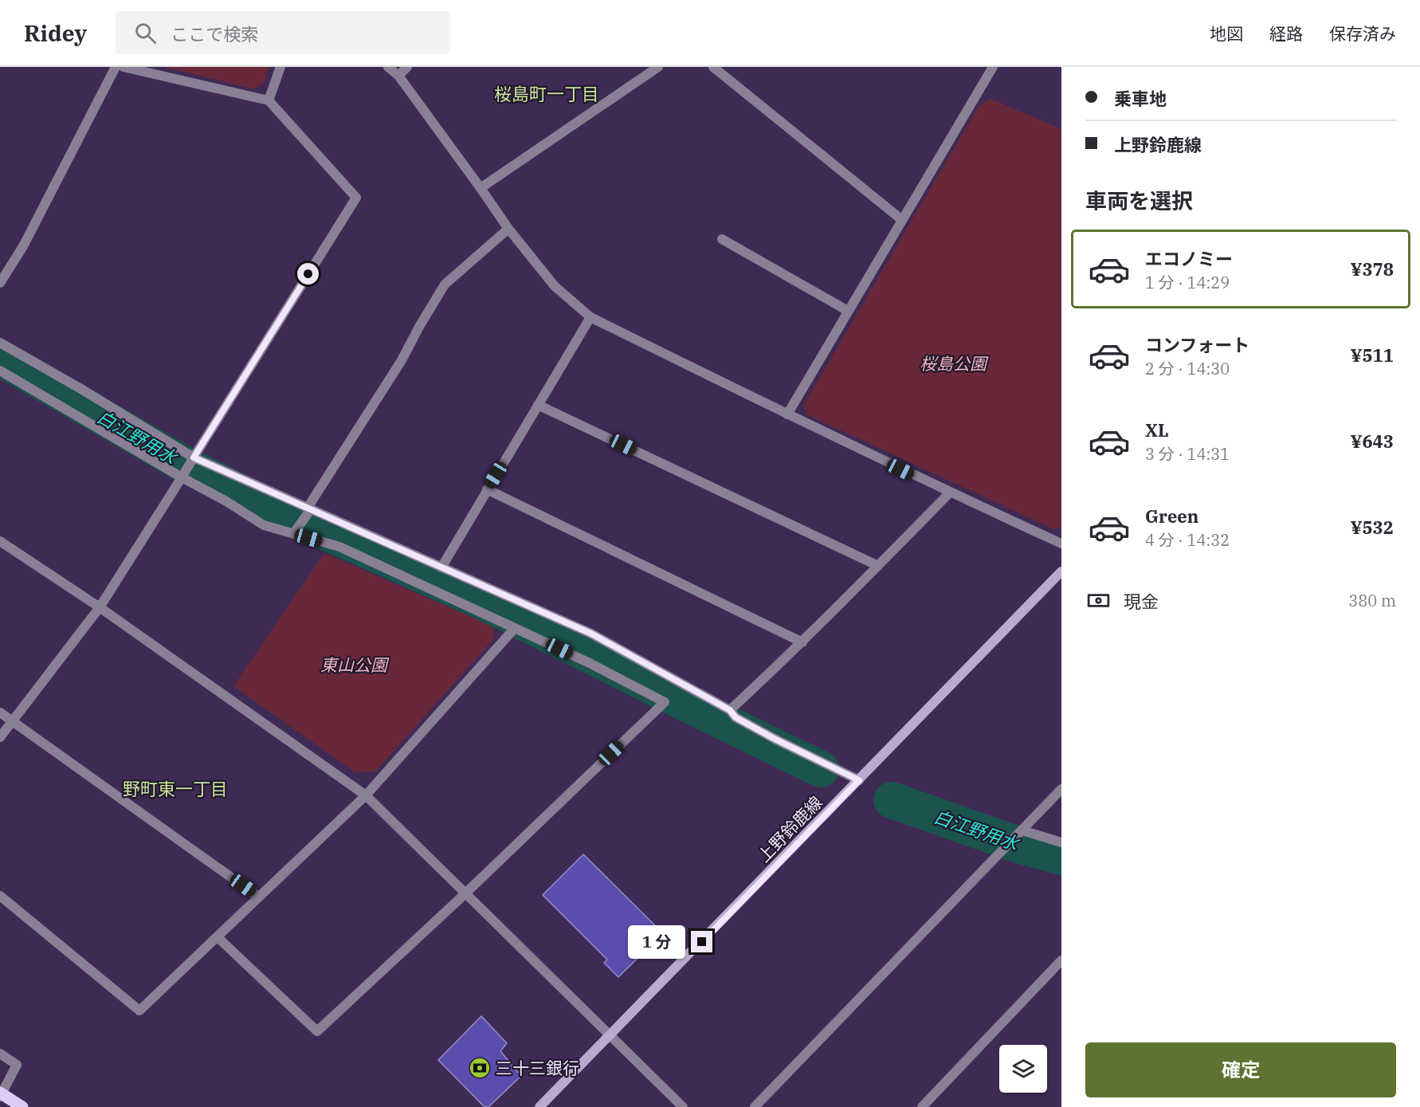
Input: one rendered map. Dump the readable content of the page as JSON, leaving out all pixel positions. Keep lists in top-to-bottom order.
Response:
{
  "streets": {
    "main road": ["上野鈴鹿線"]
  },
  "districts": ["桜島町一丁目", "野町東一丁目"],
  "water": ["白江野用水"],
  "parks": ["桜島公園", "東山公園"],
  "places": {
    "bank": ["三十三銀行"]
  },
  "page": {
    "header": "Ridey",
    "search": "ここで検索",
    "nav": ["地図", "経路", "保存済み"],
    "banner": ["乗車地", "上野鈴鹿線"],
    "heading": "車両を選択",
    "list": [
      {
        "name": "エコノミー",
        "note": "1 分 · 14:29",
        "value": "¥378"
      },
      {
        "name": "コンフォート",
        "note": "2 分 · 14:30",
        "value": "¥511"
      },
      {
        "name": "XL",
        "note": "3 分 · 14:31",
        "value": "¥643"
      },
      {
        "name": "Green",
        "note": "4 分 · 14:32",
        "value": "¥532"
      }
    ],
    "pay": ["現金", "380 m"],
    "bubble": "1 分",
    "buttons": "確定"
  }
}
